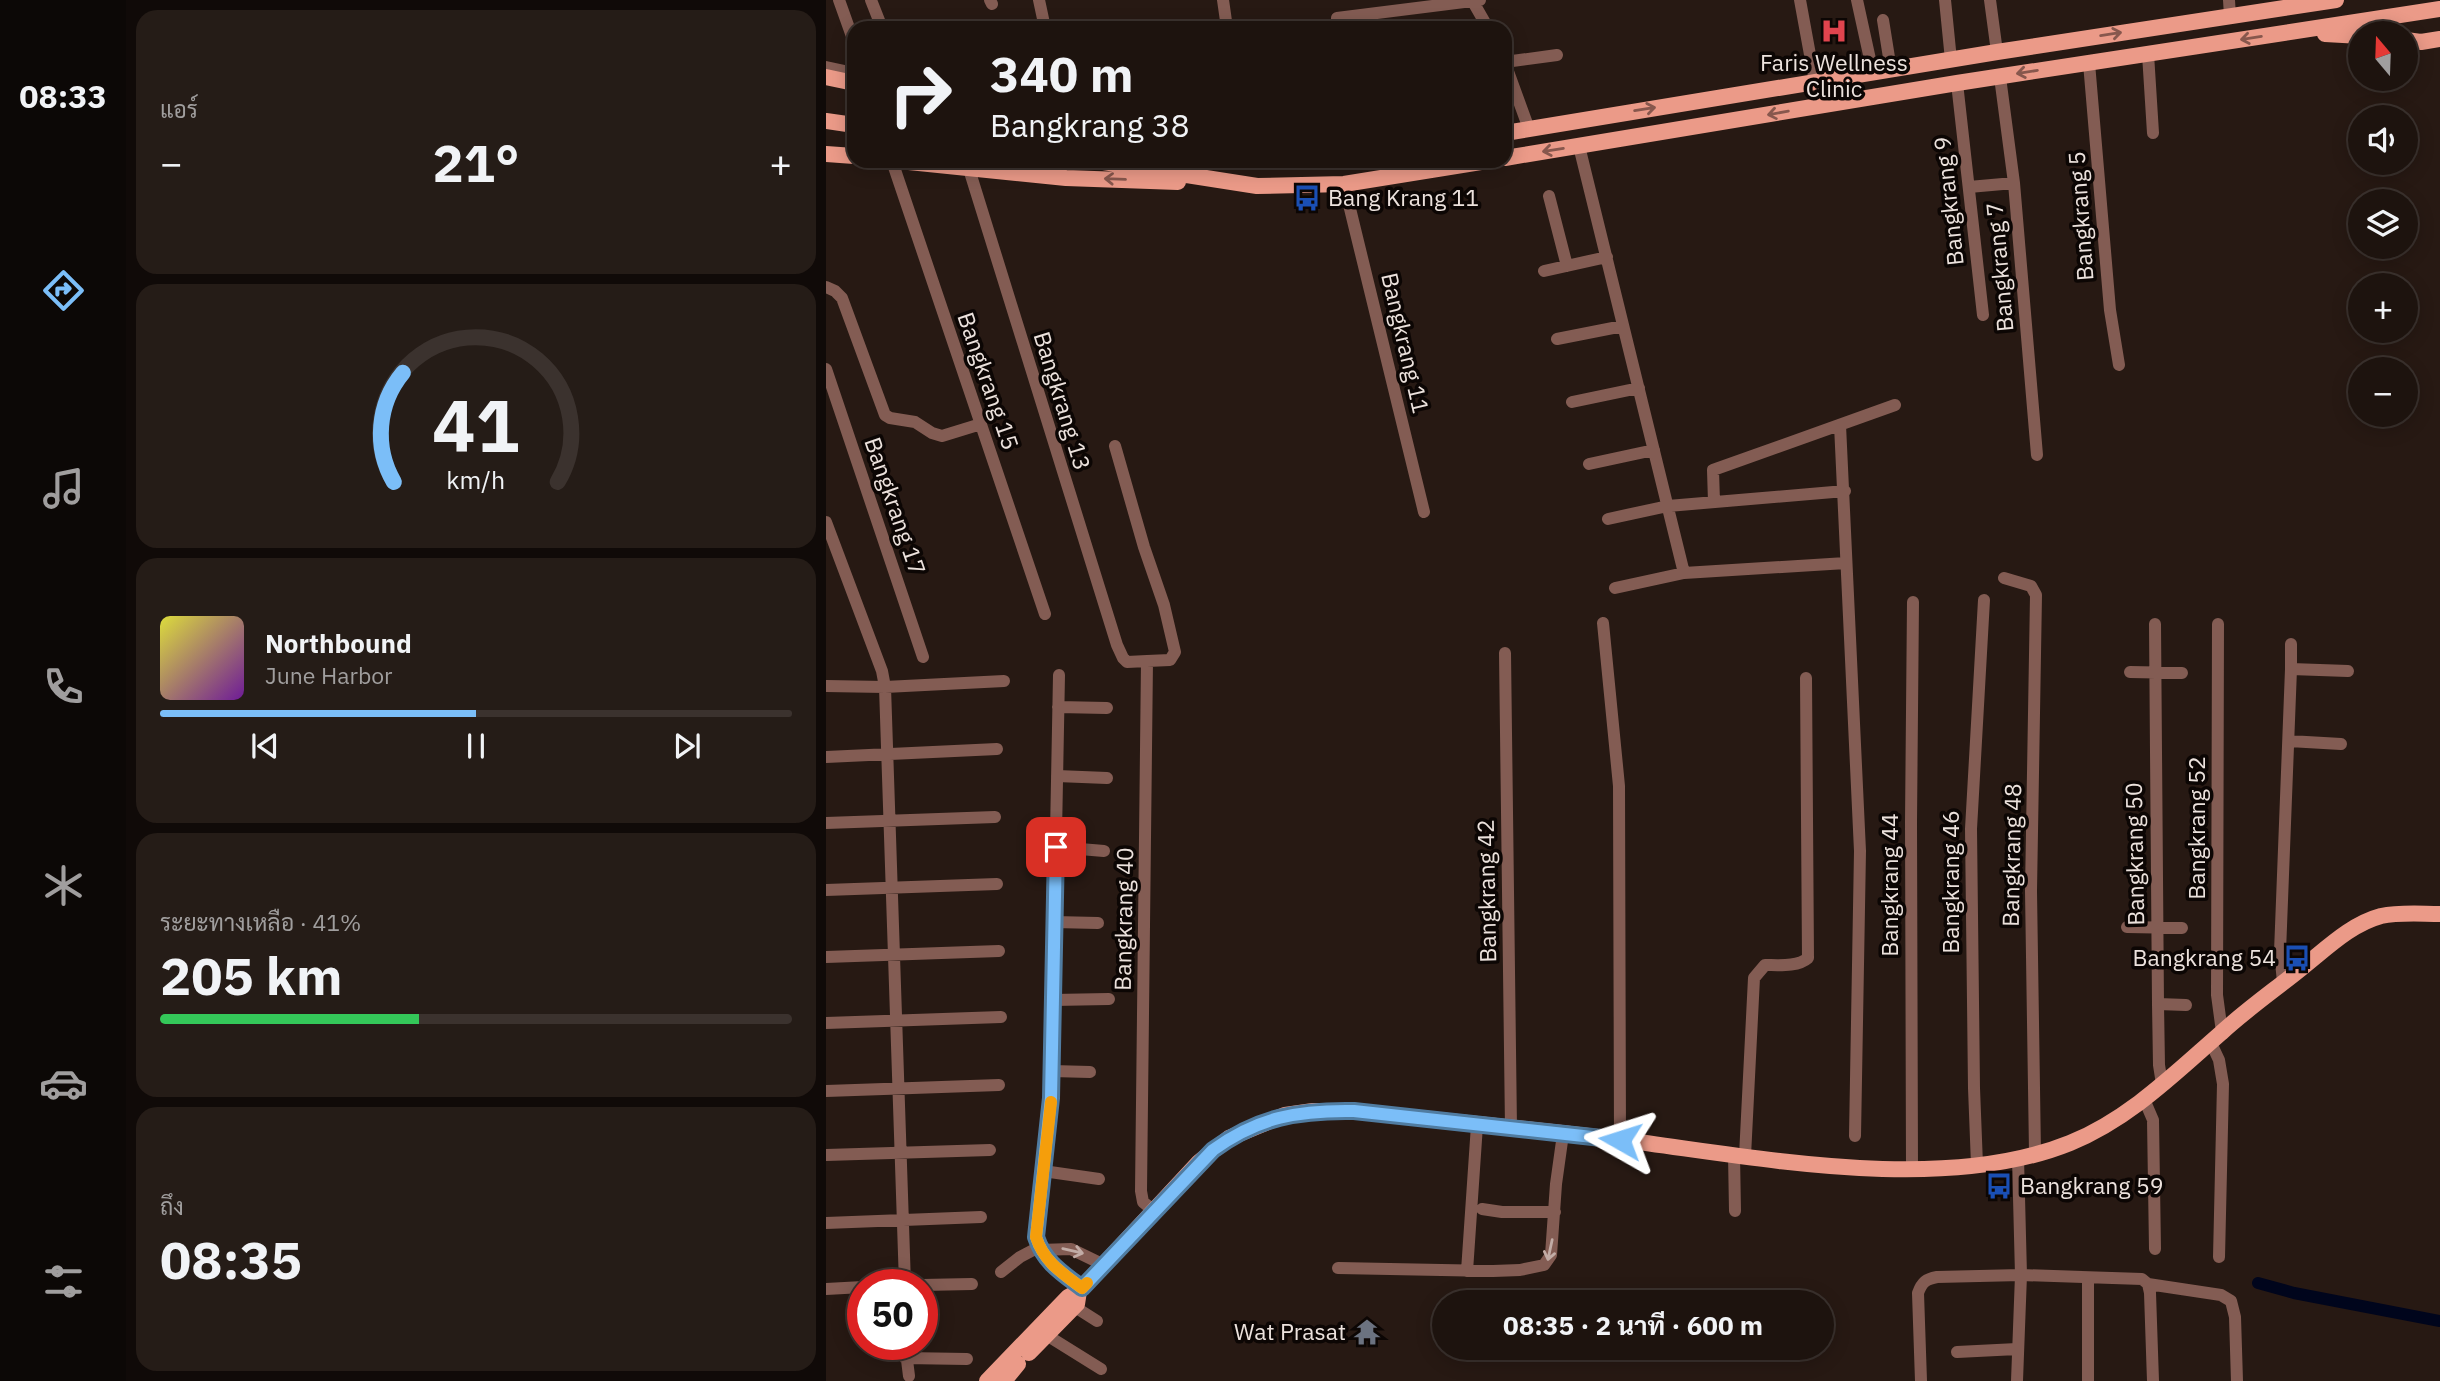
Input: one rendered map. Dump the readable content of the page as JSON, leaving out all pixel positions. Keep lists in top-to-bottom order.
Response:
{
  "streets": {
    "street": [
      "Bangkrang 9",
      "Bangkrang 5",
      "Bangkrang 7",
      "Bangkrang 11",
      "Bangkrang 15",
      "Bangkrang 13",
      "Bangkrang 17",
      "Bangkrang 52",
      "Bangkrang 50",
      "Bangkrang 48",
      "Bangkrang 46",
      "Bangkrang 44",
      "Bangkrang 42",
      "Bangkrang 40"
    ]
  },
  "crossings": [
    ["Bangkrang 13", "Bangkrang 40"]
  ],
  "places": {
    "hospital": ["Faris Wellness Clinic"],
    "bus stop": ["Bang Krang 11", "Bangkrang 54", "Bangkrang 59"],
    "temple": ["Wat Prasat"]
  },
  "north": "top",
  "page": {
    "tabs": "08:33",
    "tile": [
      "แอร์",
      ["ระยะทางเหลือ · 41%", "205 km"],
      ["ถึง", "08:35"]
    ],
    "map_buttons": ["+", "−"],
    "turn": ["340 m", "Bangkrang 38"],
    "heat": ["−", "21°", "+"],
    "song": ["Northbound", "June Harbor"],
    "limit": "50",
    "trip": "08:35 · 2 นาที · 600 m",
    "gauge": ["41", "km/h"]
  }
}
